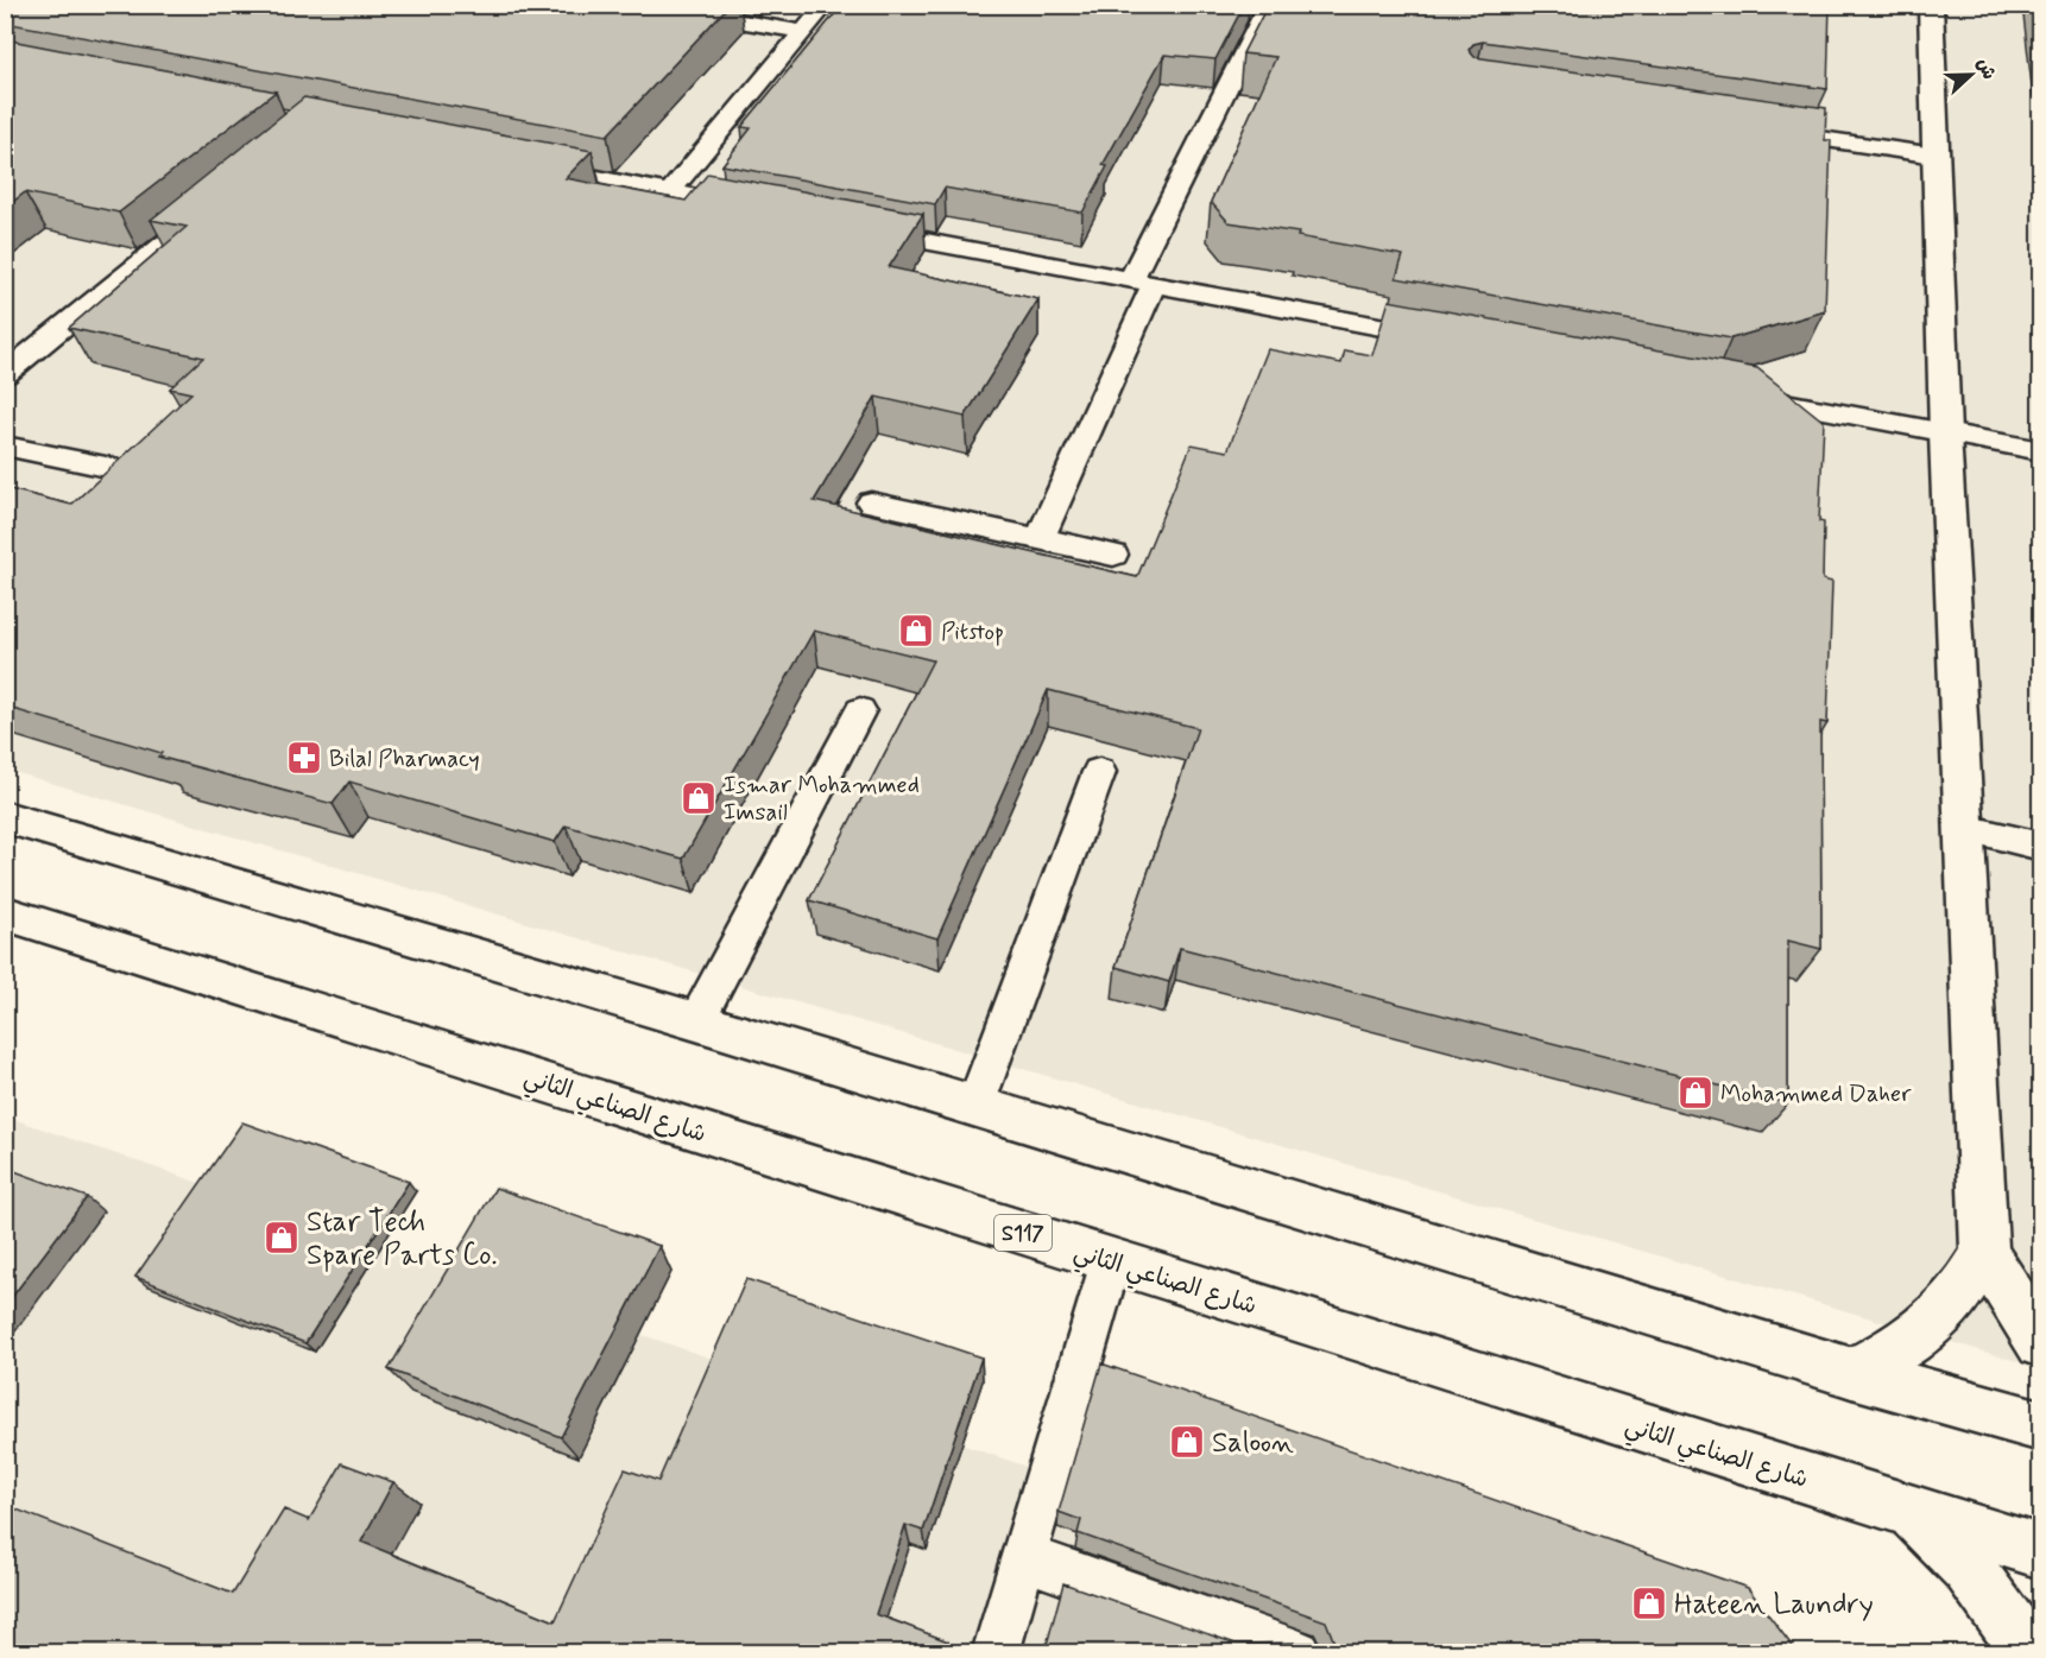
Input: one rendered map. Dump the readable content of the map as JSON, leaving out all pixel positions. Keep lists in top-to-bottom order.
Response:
{
  "streets": {
    "main road": ["شارع الصناعي الثاني", "S117"]
  },
  "places": {
    "shop": [
      "Pitstop",
      "Ismar Mohammed Imsail",
      "Mohammed Daher",
      "Star Tech Spare Parts Co.",
      "Saloon",
      "Hateen Laundry"
    ],
    "pharmacy": ["Bilal Pharmacy"]
  },
  "north": "right"
}
